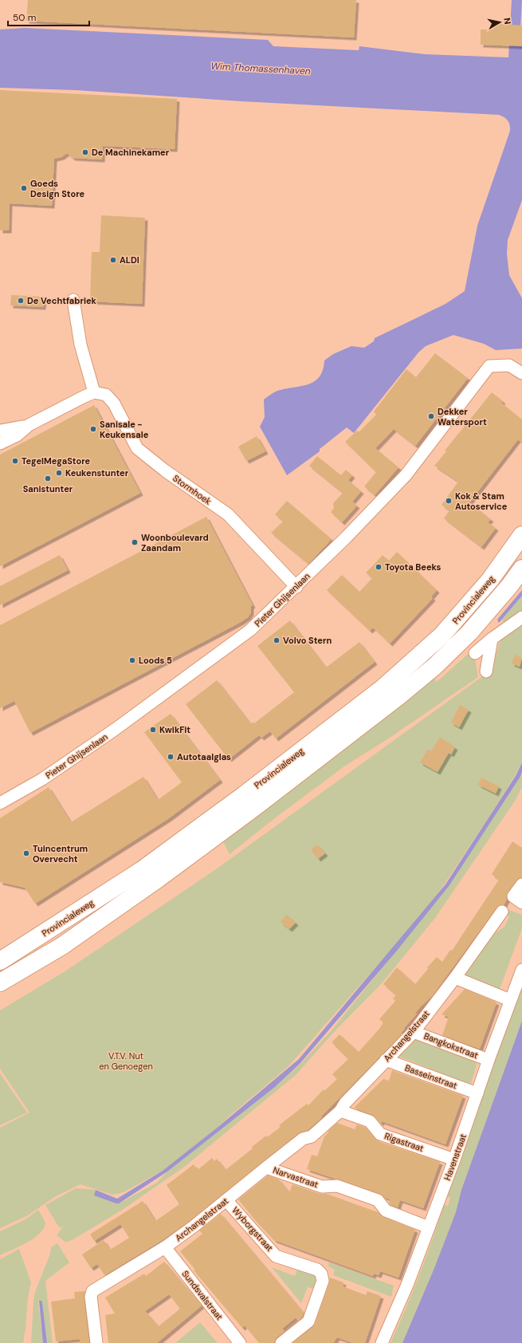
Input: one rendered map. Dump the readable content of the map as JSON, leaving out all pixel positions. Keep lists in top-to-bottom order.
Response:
{
  "streets": {
    "main road": ["Provincialeweg"],
    "street": [
      "Stormhoek",
      "Pieter Ghijsenlaan",
      "Archangelstraat",
      "Bangkokstraat",
      "Basseinstraat",
      "Rigastraat",
      "Havenstraat",
      "Narvastraat",
      "Wyborgstraat",
      "Sundsvalstraat"
    ]
  },
  "crossings": [
    ["Stormhoek", "Pieter Ghijsenlaan"],
    ["Archangelstraat", "Bangkokstraat"],
    ["Archangelstraat", "Basseinstraat"],
    ["Archangelstraat", "Rigastraat"],
    ["Archangelstraat", "Narvastraat"],
    ["Archangelstraat", "Wyborgstraat"],
    ["Archangelstraat", "Sundsvalstraat"],
    ["Bangkokstraat", "Havenstraat"],
    ["Basseinstraat", "Havenstraat"],
    ["Rigastraat", "Havenstraat"],
    ["Havenstraat", "Narvastraat"]
  ],
  "water": ["Wim Thomassenhaven"],
  "parks": ["V.T.V. Nut en Genoegen"],
  "places": [
    "De Machinekamer",
    "Goeds Design Store",
    "ALDI",
    "De Vechtfabriek",
    "Dekker Watersport",
    "Sanisale - Keukensale",
    "TegelMegaStore",
    "Keukenstunter",
    "Sanistunter",
    "Kok & Stam Autoservice",
    "Woonboulevard Zaandam",
    "Toyota Beeks",
    "Volvo Stern",
    "Loods 5",
    "KwikFit",
    "Autotaalglas",
    "Tuincentrum Overvecht"
  ],
  "scale_bar": "50 m",
  "north": "right"
}
